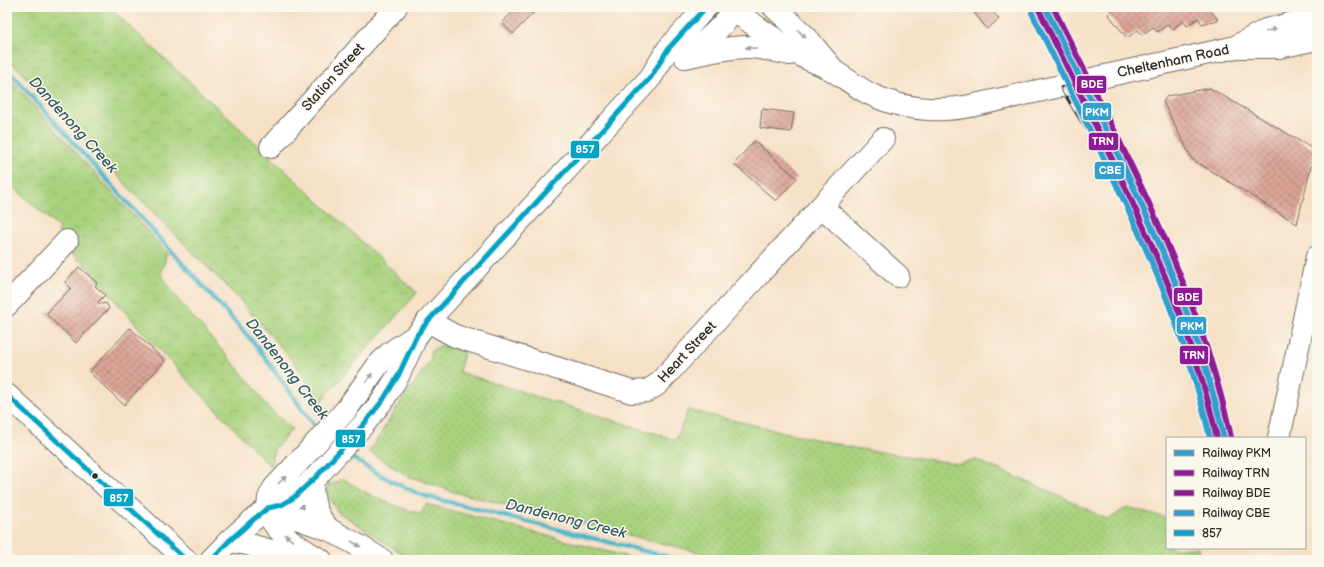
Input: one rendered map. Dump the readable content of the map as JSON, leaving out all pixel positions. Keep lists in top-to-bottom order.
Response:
{
  "streets": {
    "main road": ["Cheltenham Road", "Station Street", "Heart Street"]
  },
  "water": ["Dandenong Creek"],
  "lines": [
    "rail line PKM",
    "rail line BDE",
    "transit line 857",
    "rail line TRN",
    "rail line CBE"
  ],
  "legend": [
    "Railway PKM",
    "Railway TRN",
    "Railway BDE",
    "Railway CBE",
    "857"
  ]
}
